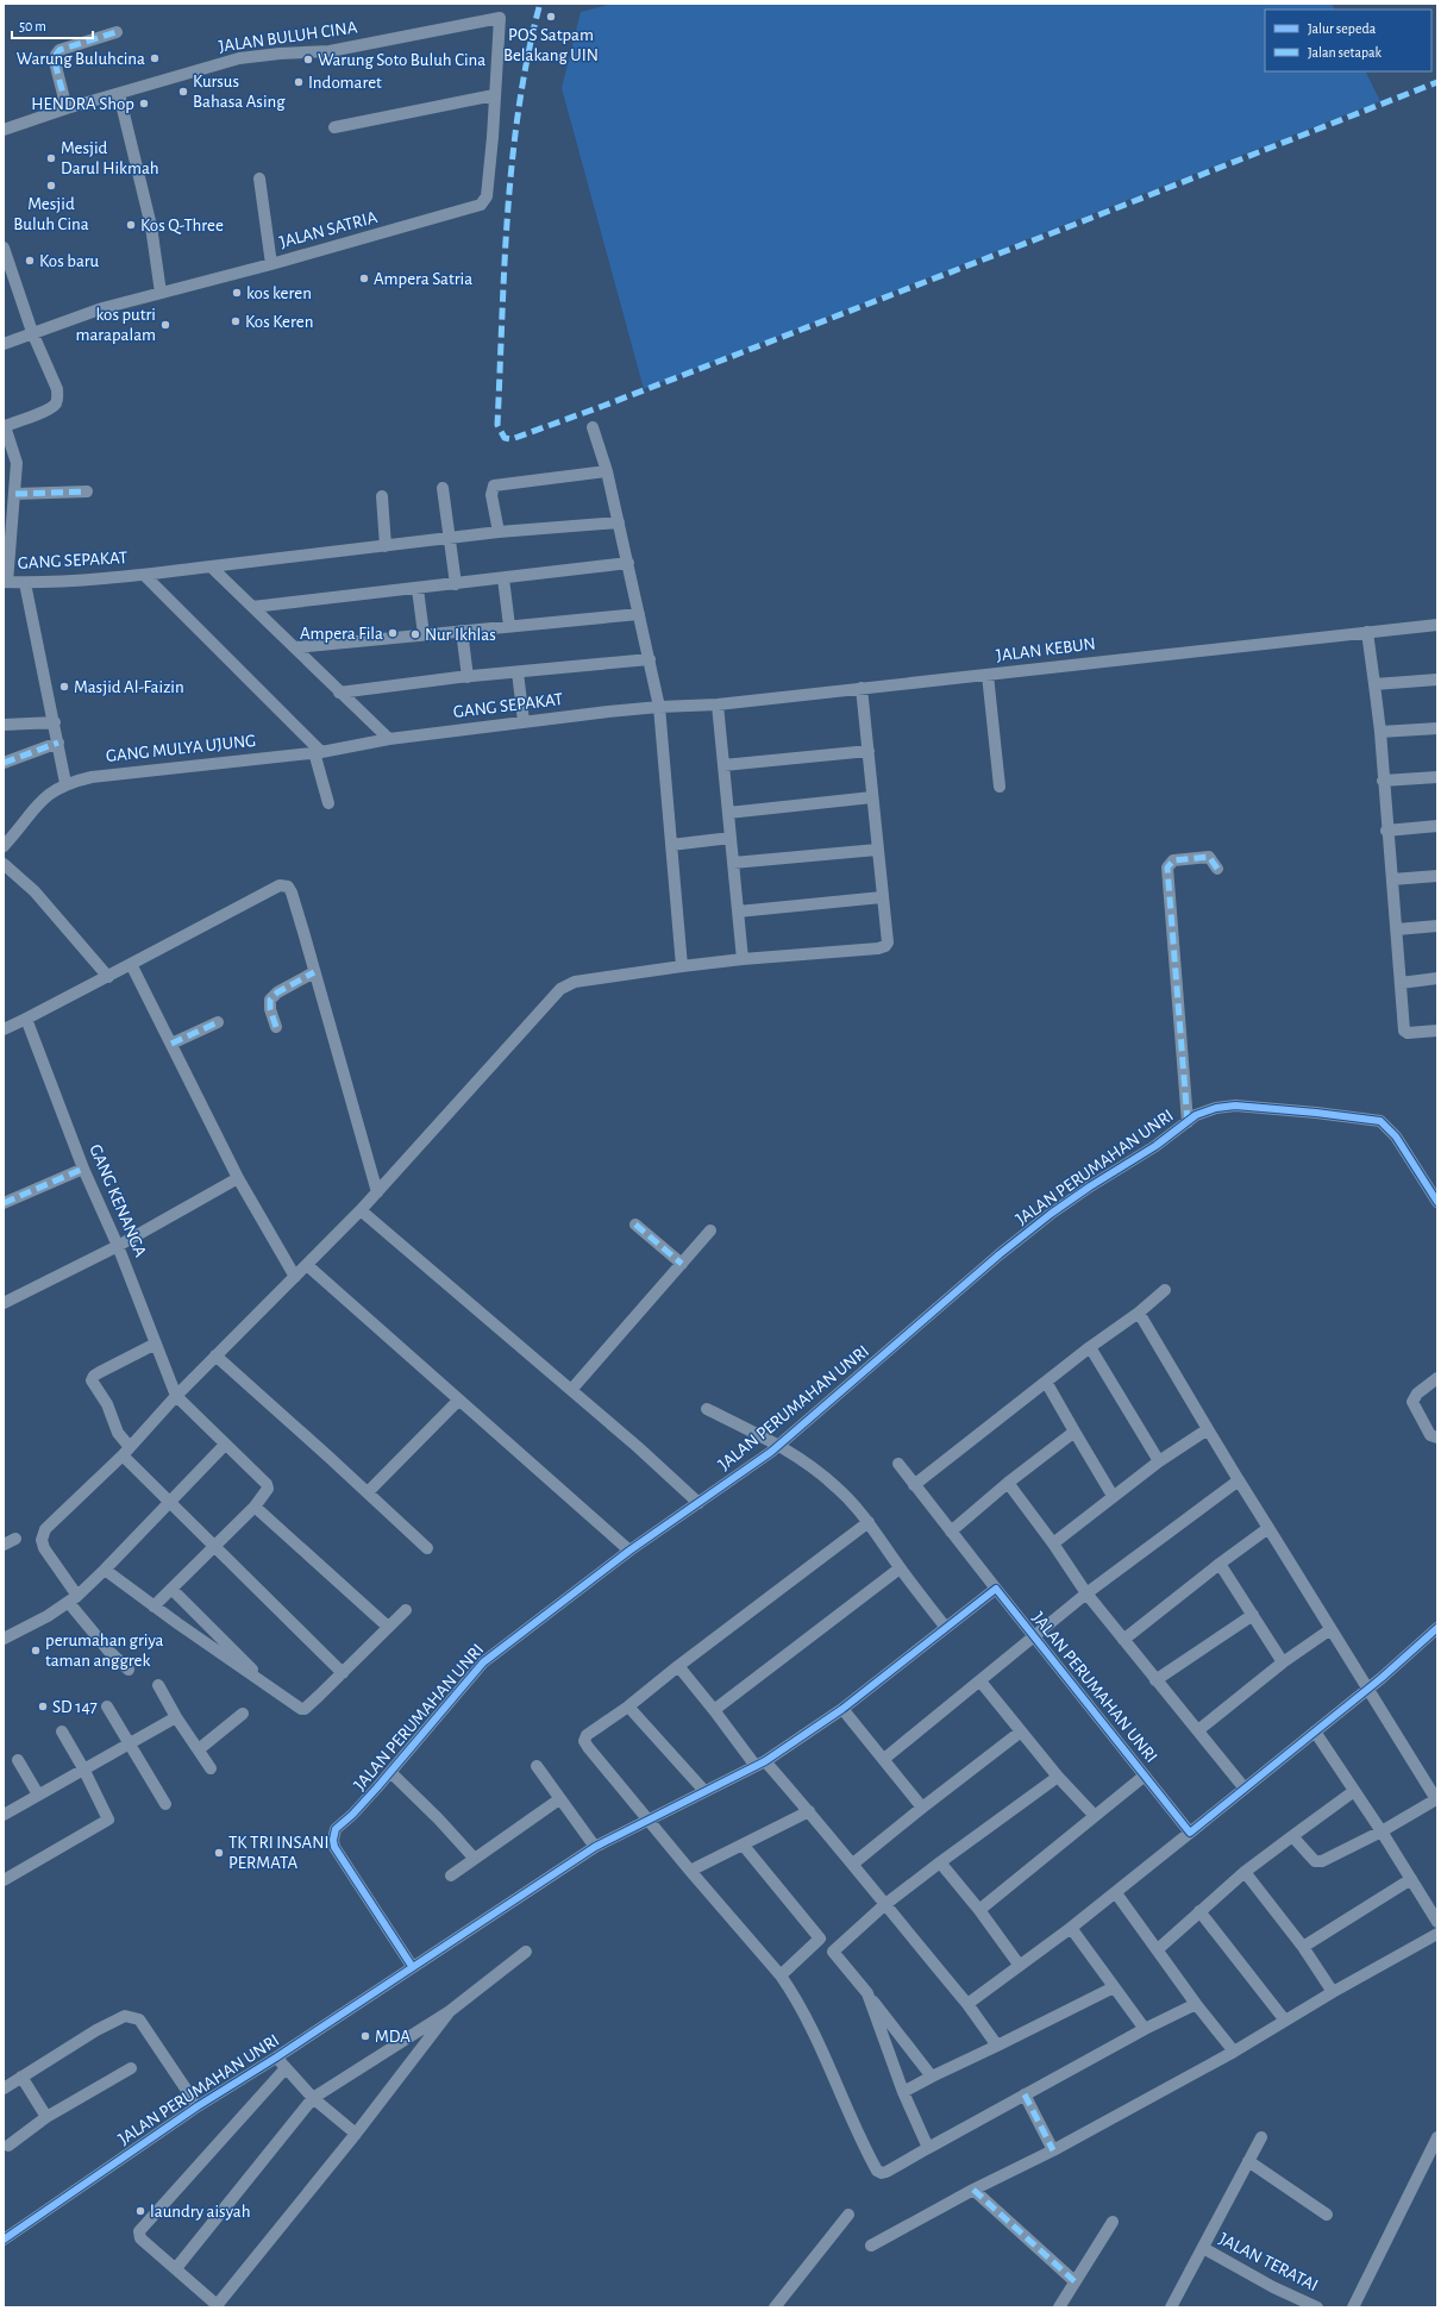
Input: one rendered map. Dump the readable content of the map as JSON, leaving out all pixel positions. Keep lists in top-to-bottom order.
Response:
{
  "streets": {
    "street": [
      "JALAN BULUH CINA",
      "JALAN SATRIA",
      "GANG SEPAKAT",
      "JALAN KEBUN",
      "GANG MULYA UJUNG",
      "JALAN PERUMAHAN UNRI",
      "GANG KENANGA",
      "JALAN TERATAI"
    ]
  },
  "crossings": [
    ["JALAN BULUH CINA", "JALAN SATRIA"],
    ["GANG SEPAKAT", "JALAN KEBUN"],
    ["GANG SEPAKAT", "GANG MULYA UJUNG"]
  ],
  "places": [
    "POS Satpam Belakang UIN",
    "Warung Buluhcina",
    "Warung Soto Buluh Cina",
    "Indomaret",
    "Kursus Bahasa Asing",
    "HENDRA Shop",
    "Mesjid Darul Hikmah",
    "Mesjid Buluh Cina",
    "Kos Q-Three",
    "Kos baru",
    "Ampera Satria",
    "kos keren",
    "Kos Keren",
    "kos putri marapalam",
    "Ampera Fila",
    "Nur Ikhlas",
    "Masjid Al-Faizin",
    "perumahan griya taman anggrek",
    "SD 147",
    "TK TRI INSANI PERMATA",
    "MDA",
    "laundry aisyah"
  ],
  "legend": ["Jalur sepeda", "Jalan setapak"],
  "scale_bar": "50 m"
}
